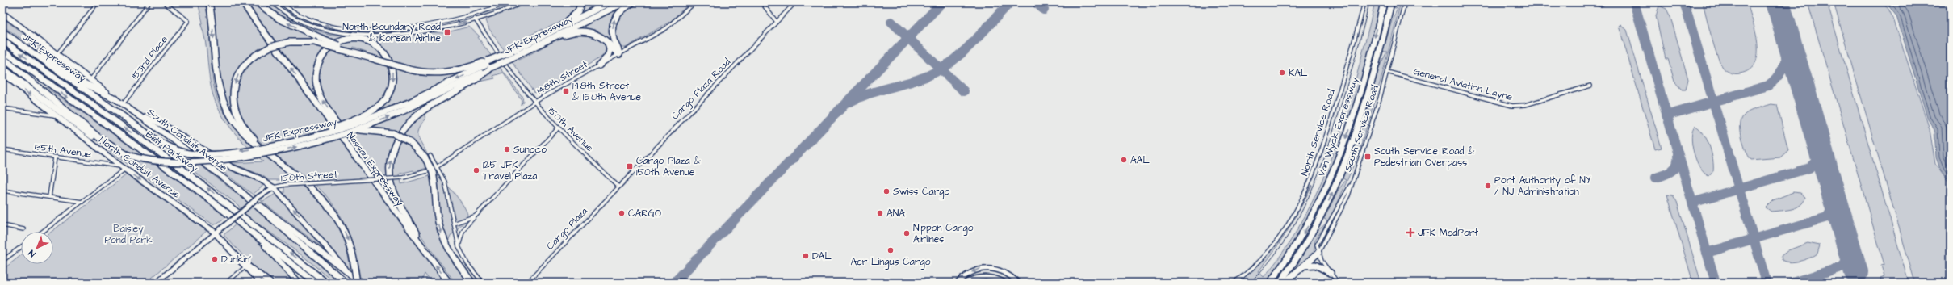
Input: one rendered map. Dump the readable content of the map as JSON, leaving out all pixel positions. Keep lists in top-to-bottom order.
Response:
{
  "streets": {
    "highway": [
      "JFK Expressway",
      "Van Wyck Expressway",
      "Belt Parkway",
      "Nassau Expressway"
    ],
    "main road": ["South Conduit Avenue", "North Conduit Avenue", "150th Street"],
    "street": [
      "153rd Place",
      "148th Street",
      "General Aviation Layne",
      "Cargo Plaza Road",
      "South Service Road",
      "150th Avenue",
      "North Service Road",
      "135th Avenue",
      "Cargo Plaza"
    ]
  },
  "crossings": [
    ["153rd Place", "South Conduit Avenue"],
    ["148th Street", "150th Avenue"],
    ["148th Street", "150th Street"],
    ["General Aviation Layne", "South Service Road"],
    ["Cargo Plaza Road", "150th Avenue"],
    ["Cargo Plaza Road", "Cargo Plaza"],
    ["150th Avenue", "Cargo Plaza"],
    ["135th Avenue", "North Conduit Avenue"],
    ["North Conduit Avenue", "150th Street"]
  ],
  "one_way": ["North Conduit Avenue"],
  "parks": ["Baisley Pond Park"],
  "places": {
    "transit": [
      "North Boundary Road & Korean Airline",
      "148th Street & 150th Avenue",
      "South Service Road & Pedestrian Overpass",
      "Cargo Plaza & 150th Avenue"
    ],
    "other": [
      "KAL",
      "Sunoco",
      "AAL",
      "125 JFK Travel Plaza",
      "Port Authority of NY / NJ Administration",
      "Swiss Cargo",
      "CARGO",
      "ANA",
      "Nippon Cargo Airlines",
      "Aer Lingus Cargo",
      "DAL",
      "Dunkin'"
    ],
    "health": ["JFK MedPort"]
  },
  "north": "bottom left"
}
